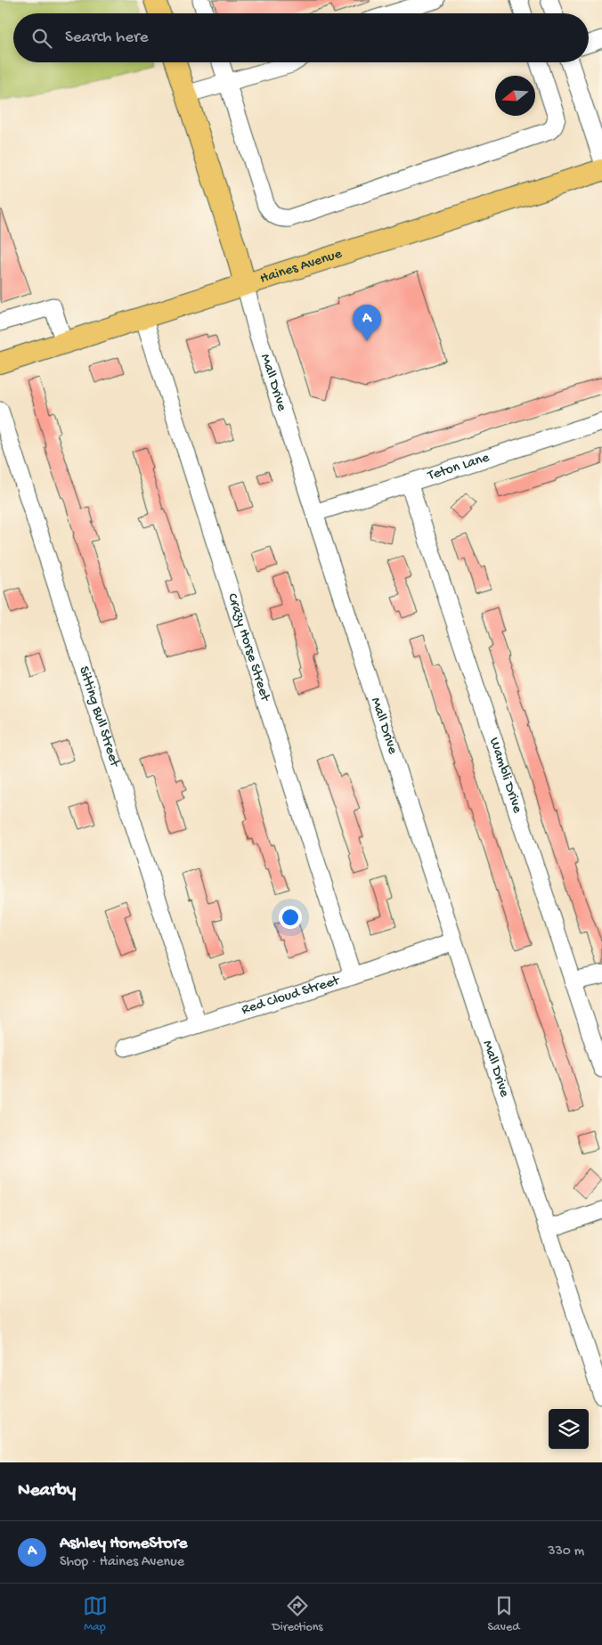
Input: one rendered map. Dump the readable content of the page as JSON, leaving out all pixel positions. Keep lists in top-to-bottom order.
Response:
{
  "streets": {
    "main road": ["Haines Avenue", "Mall Drive"],
    "street": [
      "Teton Lane",
      "Crazy Horse Street",
      "Sitting Bull Street",
      "Wambli Drive",
      "Red Cloud Street"
    ]
  },
  "crossings": [
    ["Haines Avenue", "Mall Drive"],
    ["Haines Avenue", "Crazy Horse Street"],
    ["Mall Drive", "Teton Lane"],
    ["Mall Drive", "Red Cloud Street"],
    ["Teton Lane", "Wambli Drive"],
    ["Crazy Horse Street", "Red Cloud Street"],
    ["Sitting Bull Street", "Red Cloud Street"]
  ],
  "north": "left",
  "page": {
    "search": "Search here",
    "pins": "A",
    "heading": "Nearby",
    "list": [
      {
        "mark": "A",
        "name": "Ashley HomeStore",
        "note": "Shop · Haines Avenue",
        "value": "330 m"
      }
    ],
    "nav": ["Map", "Directions", "Saved"]
  }
}
